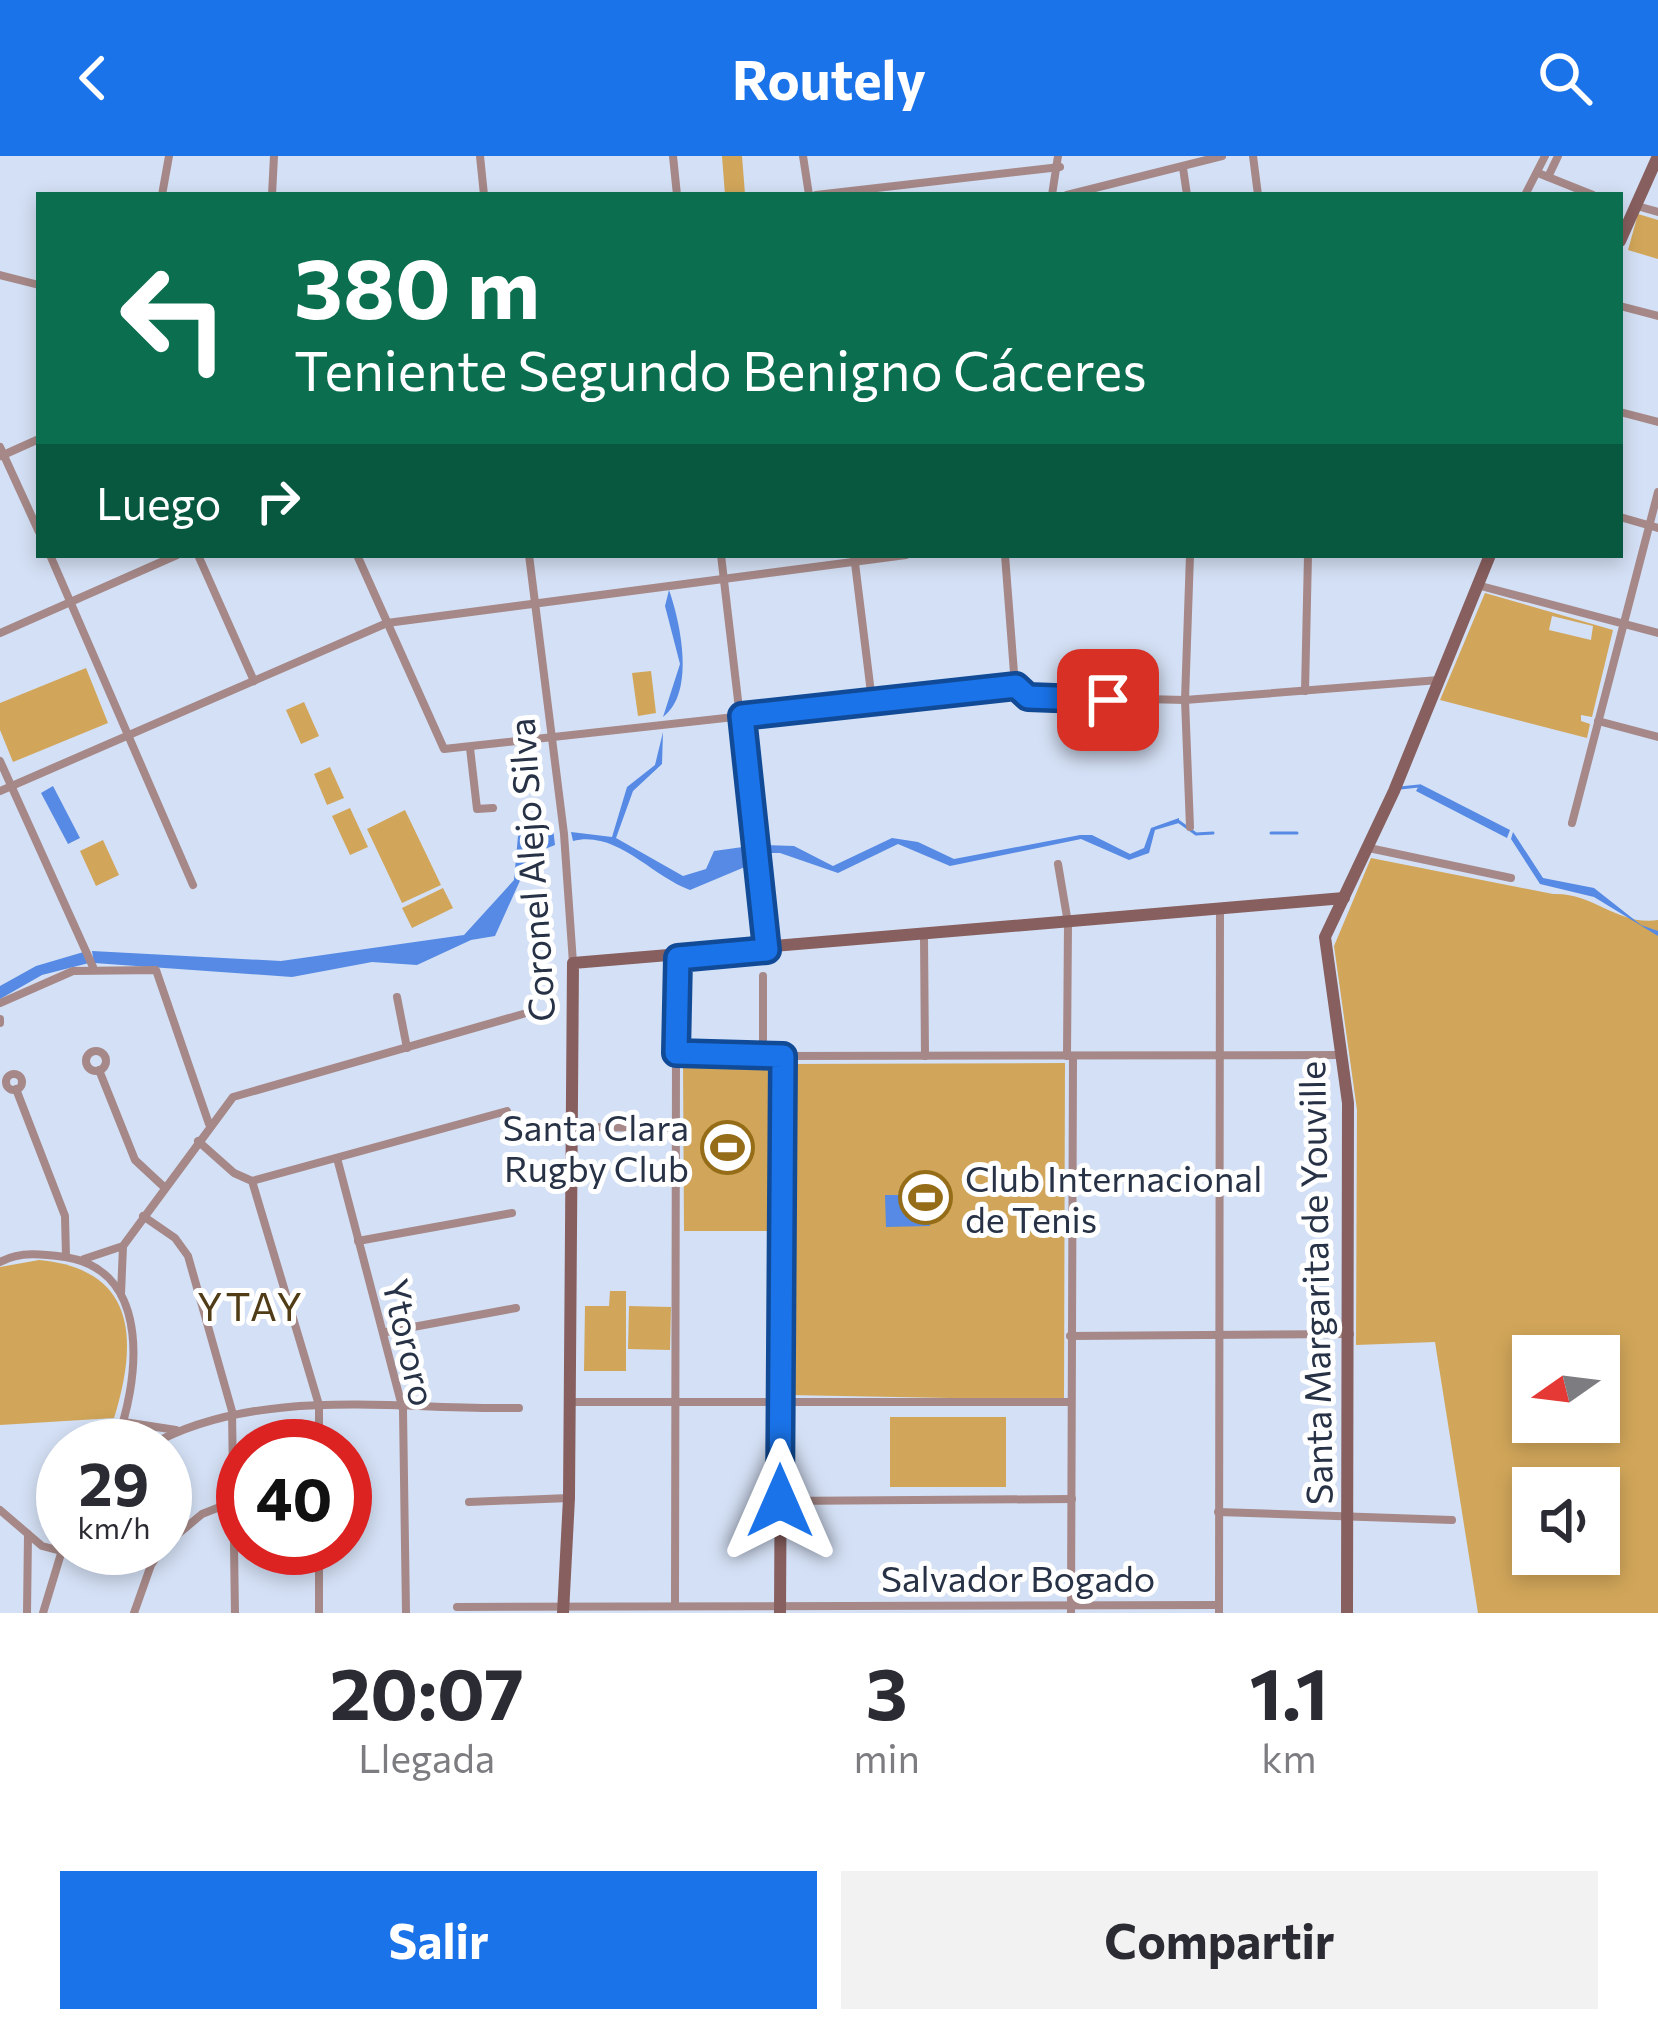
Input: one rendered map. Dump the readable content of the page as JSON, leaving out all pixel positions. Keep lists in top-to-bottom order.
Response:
{
  "streets": {
    "main road": ["Coronel Alejo Silva", "Santa Margarita de Youville"],
    "street": ["Ytororo", "Salvador Bogado"]
  },
  "crossings": [
    ["Coronel Alejo Silva", "Salvador Bogado"]
  ],
  "districts": ["YTAY"],
  "places": {
    "sports": ["Santa Clara Rugby Club", "Club Internacional de Tenis"]
  },
  "north": "left",
  "page": {
    "header": "Routely",
    "turn": ["380 m", "Teniente Segundo Benigno Cáceres"],
    "then": "Luego",
    "speed": "29 km/h",
    "limit": "40",
    "eta": [
      "20:07",
      "Llegada",
      "3",
      "min",
      "1.1",
      "km"
    ],
    "buttons": ["Salir", "Compartir"]
  }
}
